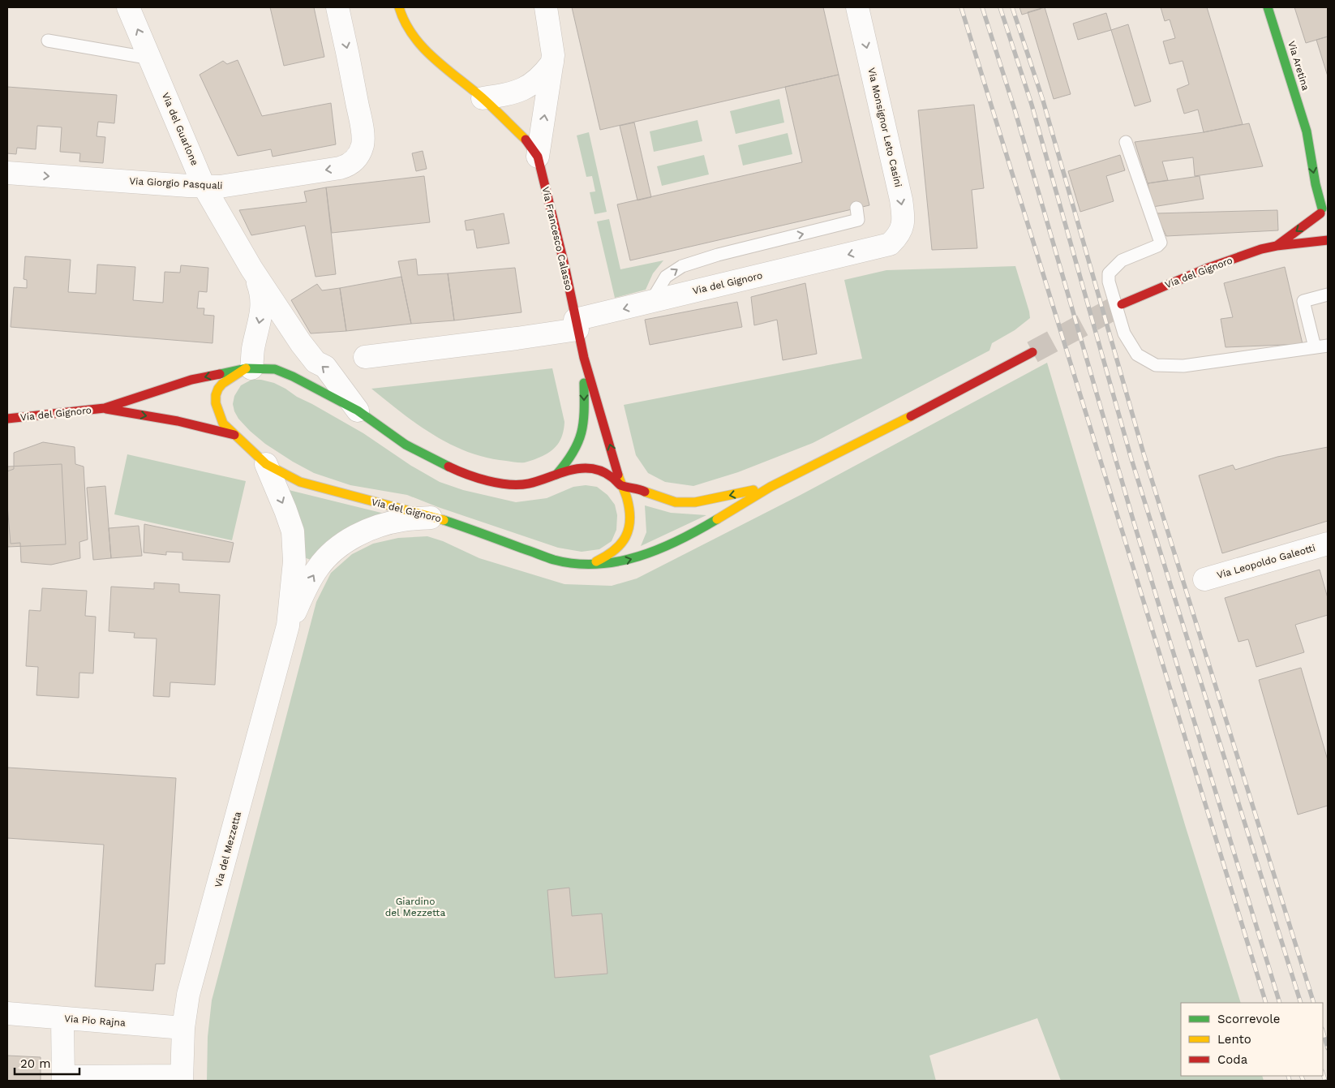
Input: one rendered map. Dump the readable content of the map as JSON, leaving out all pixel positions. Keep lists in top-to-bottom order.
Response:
{
  "streets": {
    "main road": ["Via Aretina", "Via Francesco Calasso", "Via del Gignoro"],
    "street": [
      "Via Monsignor Leto Casini",
      "Via del Guarlone",
      "Via Giorgio Pasquali",
      "Via Leopoldo Galeotti",
      "Via del Mezzetta",
      "Via Pio Rajna"
    ]
  },
  "crossings": [
    ["Via Aretina", "Via del Gignoro"],
    ["Via Monsignor Leto Casini", "Via del Gignoro"],
    ["Via del Guarlone", "Via Giorgio Pasquali"],
    ["Via del Guarlone", "Via del Gignoro"],
    ["Via Francesco Calasso", "Via del Gignoro"],
    ["Via del Gignoro", "Via del Mezzetta"],
    ["Via del Mezzetta", "Via Pio Rajna"]
  ],
  "one_way": ["Via Monsignor Leto Casini"],
  "parks": ["Giardino del Mezzetta"],
  "legend": ["Scorrevole", "Lento", "Coda"],
  "scale_bar": "20 m"
}
